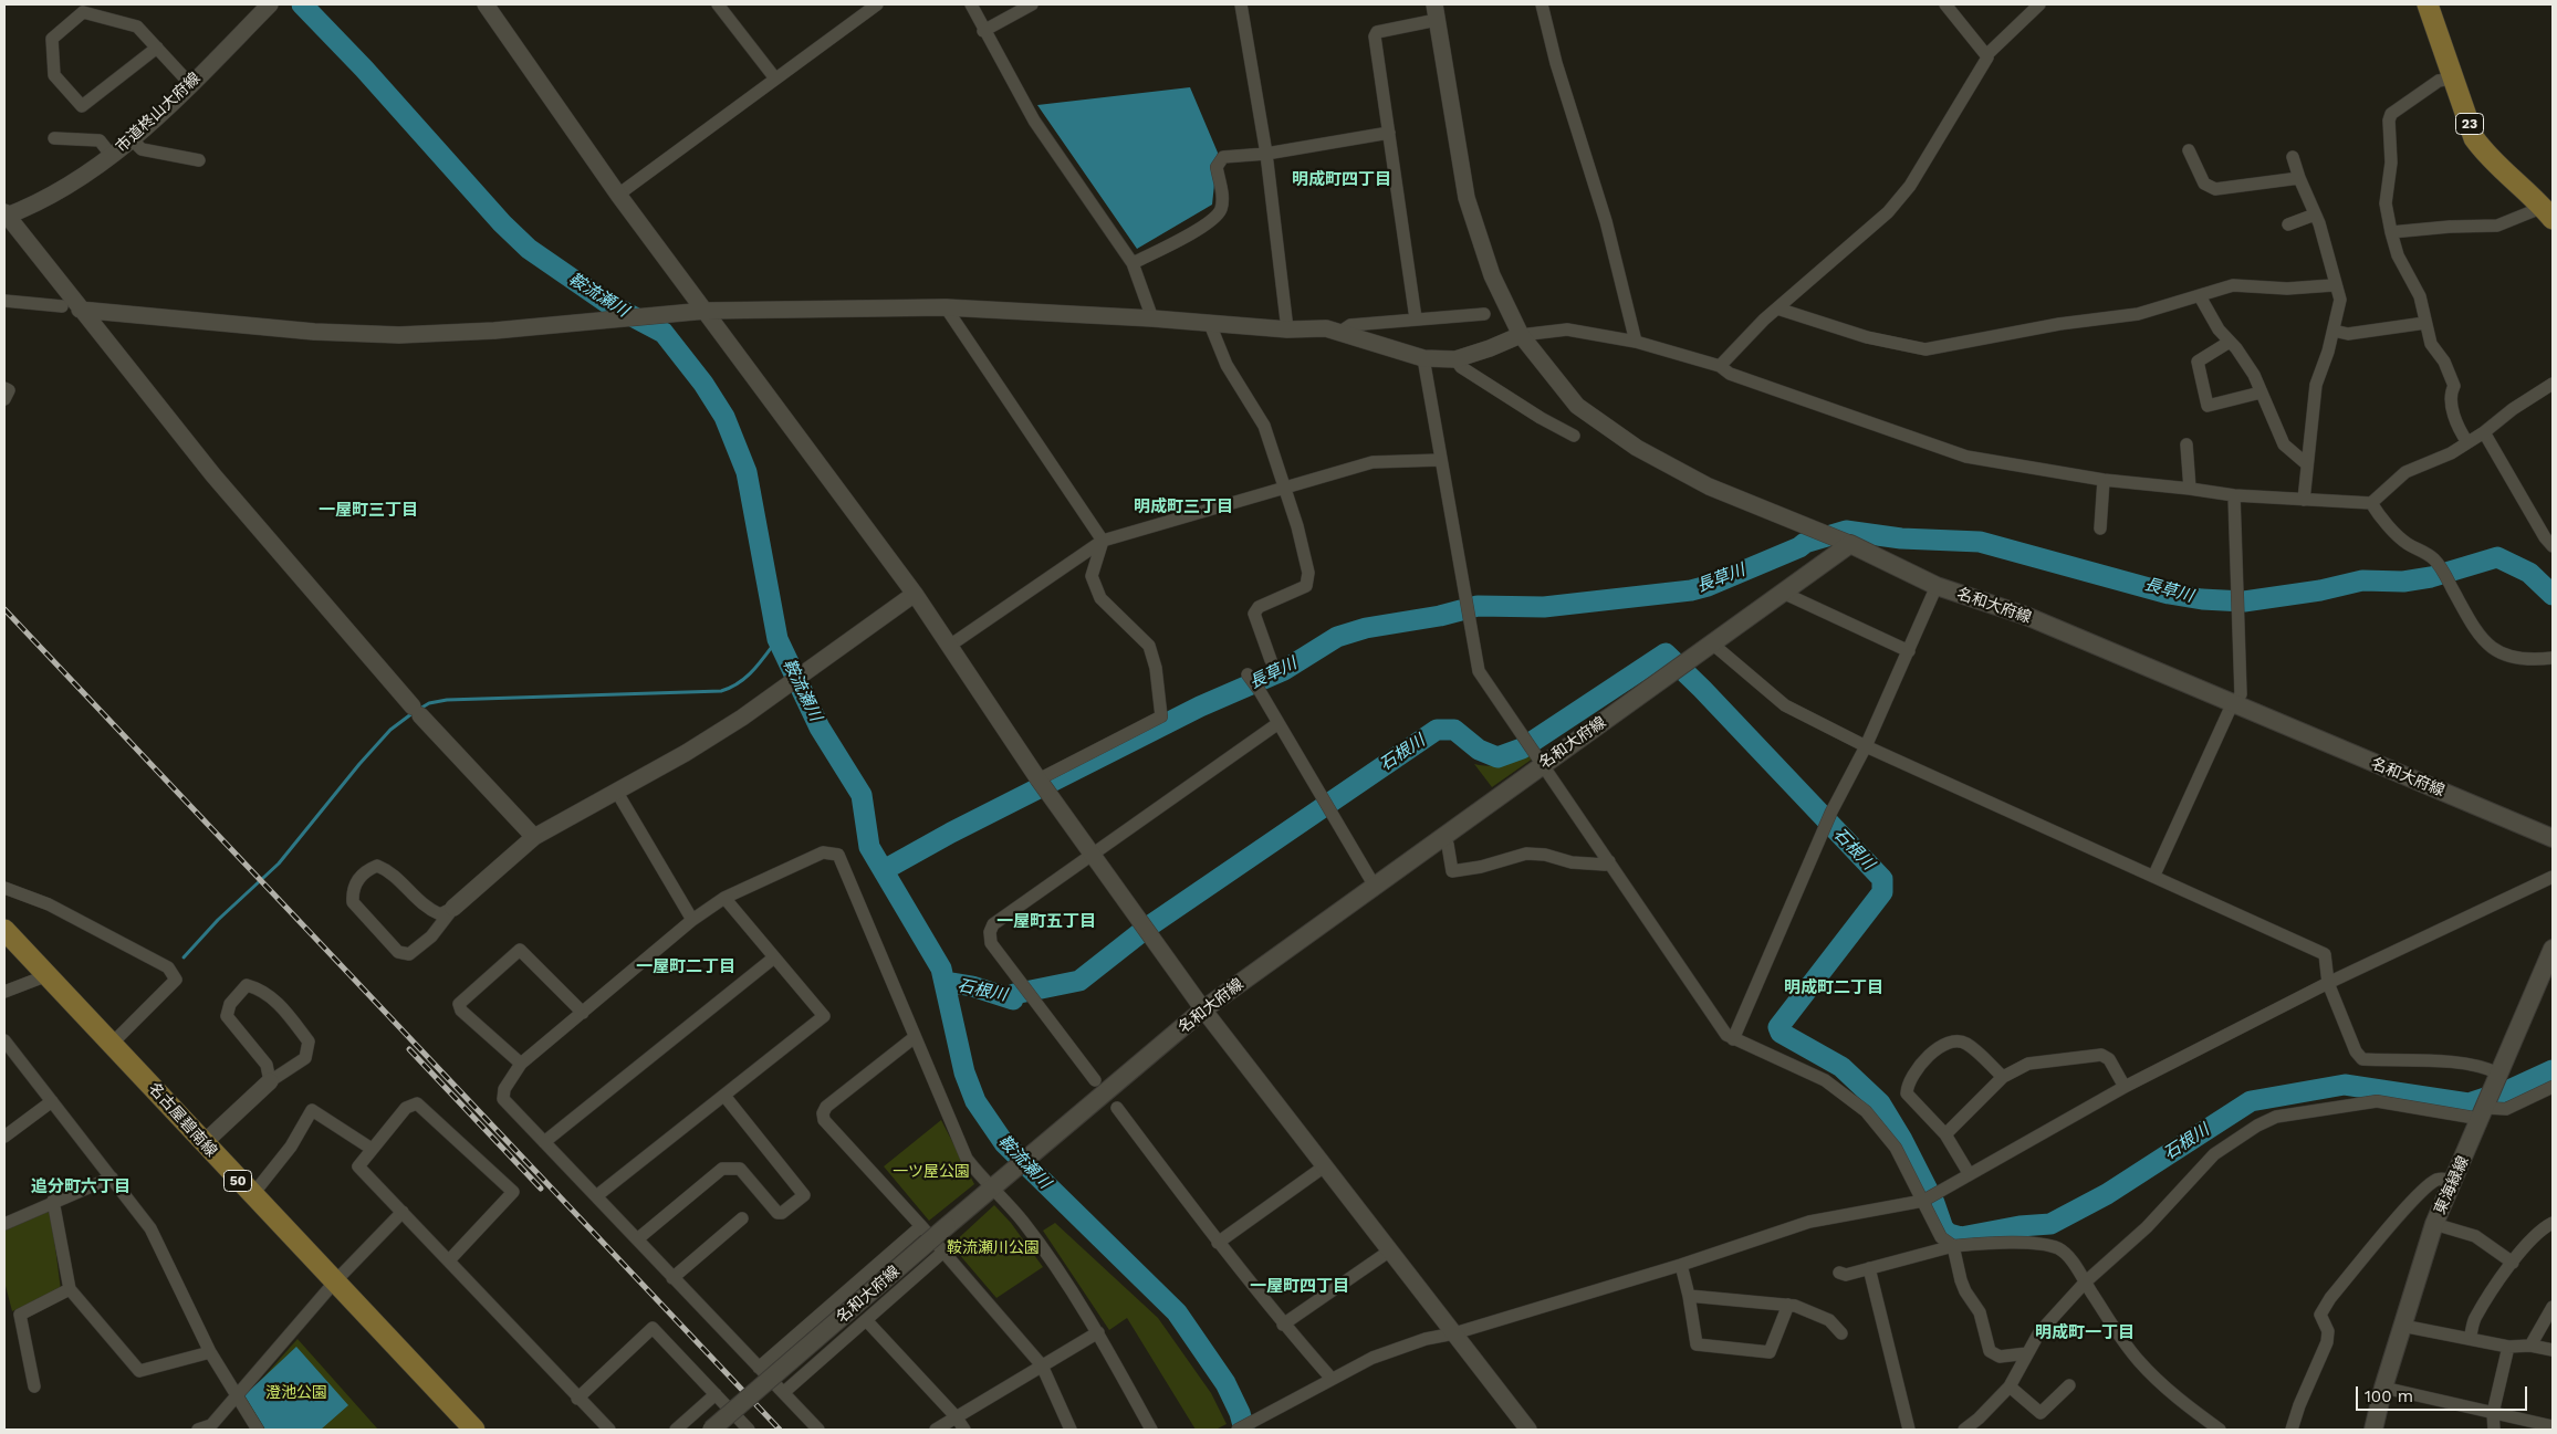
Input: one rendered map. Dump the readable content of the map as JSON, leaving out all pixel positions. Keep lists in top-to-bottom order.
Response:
{
  "streets": {
    "main road": [
      "23",
      "名和大府線",
      "名古屋碧南線",
      "50",
      "東海緑線"
    ],
    "street": ["市道柊山大府線"]
  },
  "districts": [
    "明成町四丁目",
    "明成町三丁目",
    "一屋町三丁目",
    "一屋町五丁目",
    "一屋町二丁目",
    "明成町二丁目",
    "追分町六丁目",
    "一屋町四丁目",
    "明成町一丁目"
  ],
  "water": ["鞍流瀬川", "長草川", "石根川"],
  "parks": ["一ツ屋公園", "鞍流瀬川公園", "澄池公園"],
  "scale_bar": "100 m"
}
